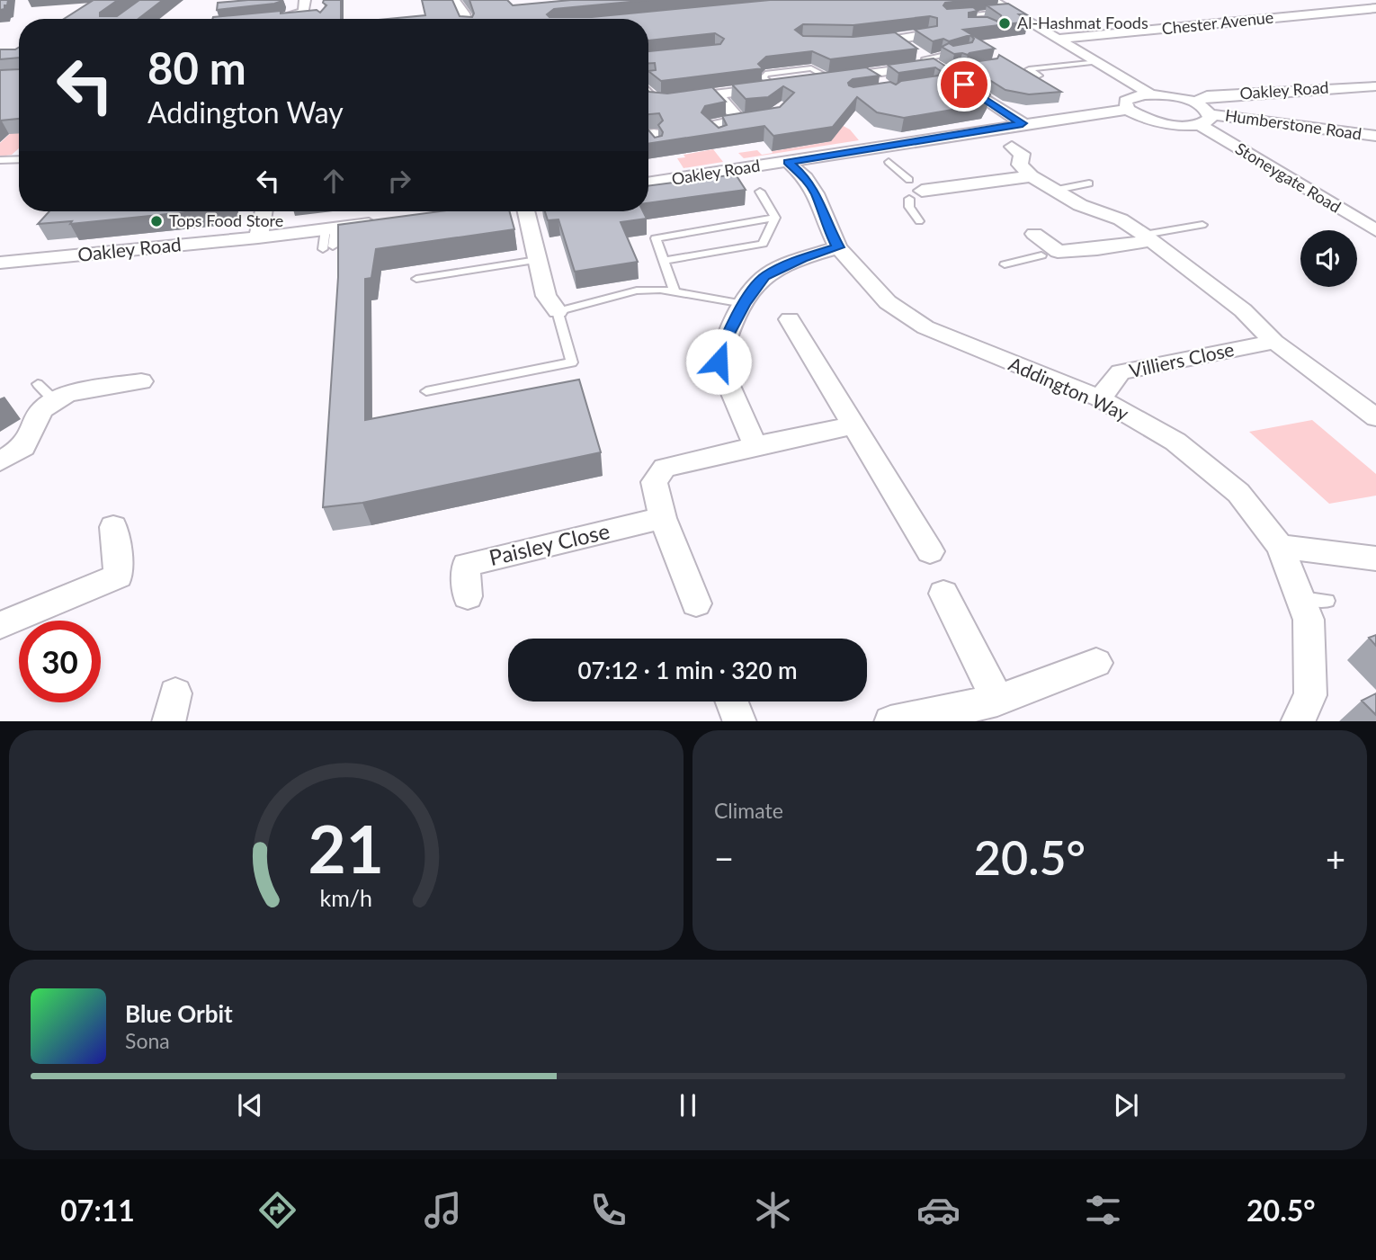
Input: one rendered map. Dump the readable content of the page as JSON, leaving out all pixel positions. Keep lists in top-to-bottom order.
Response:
{
  "streets": {
    "street": [
      "Chester Avenue",
      "Oakley Road",
      "Humberstone Road",
      "Stoneygate Road",
      "Villiers Close",
      "Addington Way",
      "Paisley Close"
    ]
  },
  "crossings": [
    ["Oakley Road", "Humberstone Road"],
    ["Oakley Road", "Stoneygate Road"],
    ["Oakley Road", "Addington Way"],
    ["Humberstone Road", "Stoneygate Road"],
    ["Villiers Close", "Addington Way"]
  ],
  "places": ["Al-Hashmat Foods", "Tops Food Store"],
  "page": {
    "turn": ["80 m", "Addington Way"],
    "limit": "30",
    "trip": "07:12 · 1 min · 320 m",
    "tile": "Climate",
    "heat": ["−", "20.5°", "+"],
    "song": ["Blue Orbit", "Sona"],
    "tabs": ["07:11", "20.5°"],
    "gauge": ["21", "km/h"]
  }
}
